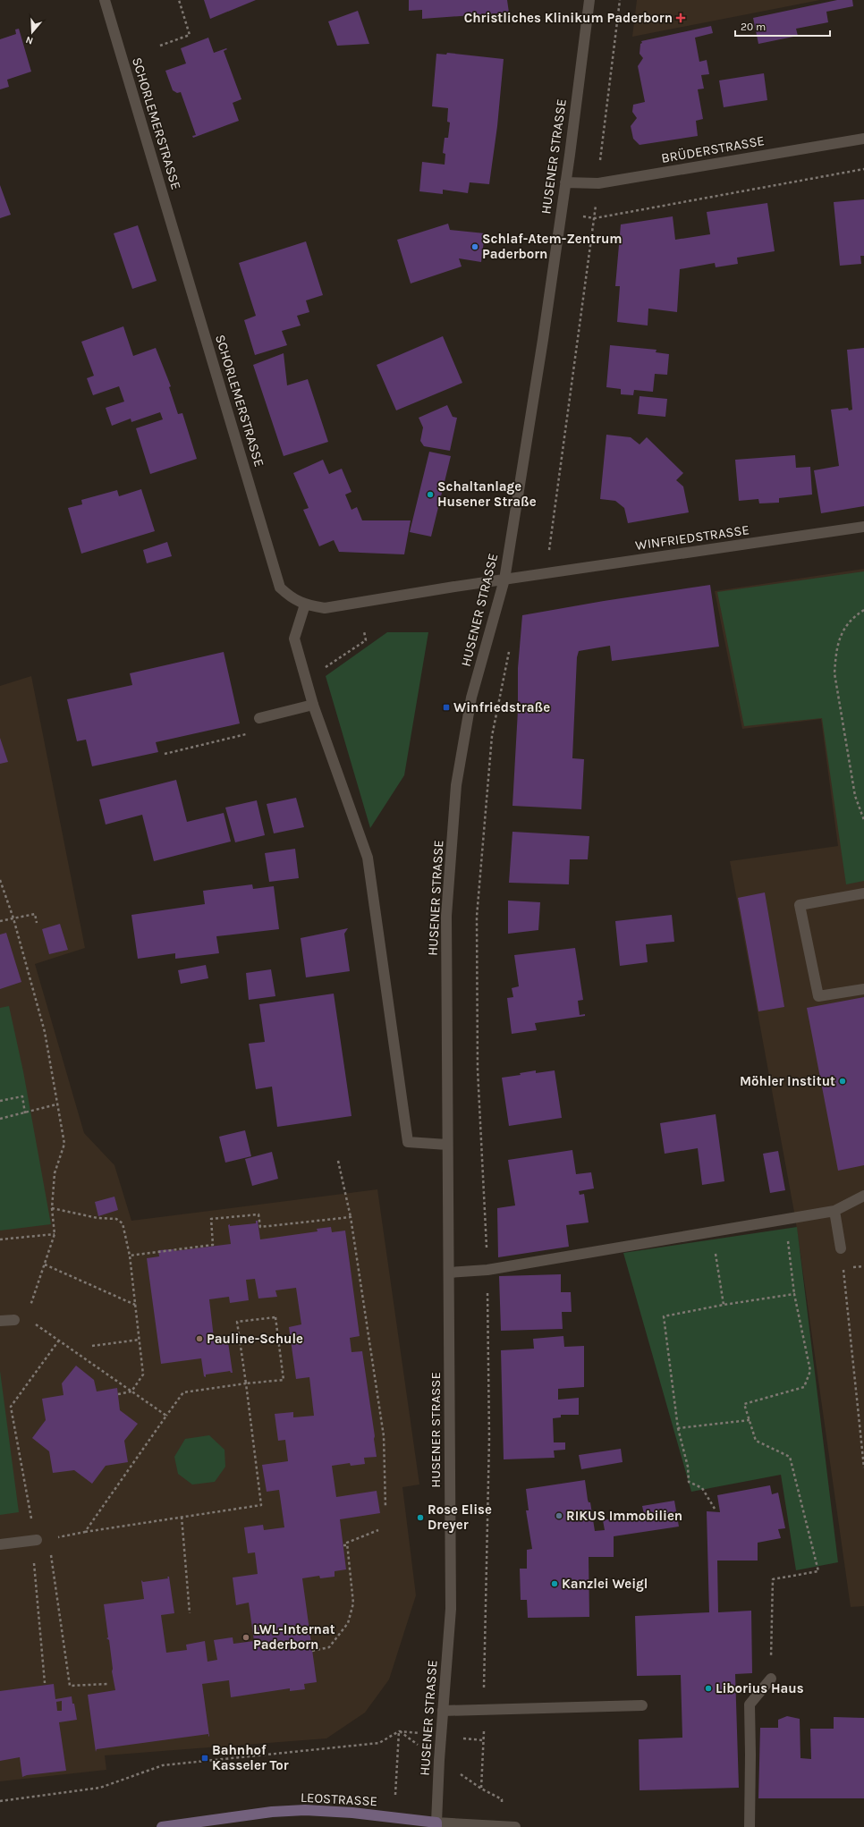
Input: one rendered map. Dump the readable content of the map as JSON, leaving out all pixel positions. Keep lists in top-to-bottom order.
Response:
{
  "streets": {
    "main road": ["LEOSTRASSE"],
    "street": [
      "SCHORLEMERSTRASSE",
      "BRÜDERSTRASSE",
      "HUSENER STRASSE",
      "WINFRIEDSTRASSE"
    ]
  },
  "crossings": [
    ["SCHORLEMERSTRASSE", "HUSENER STRASSE"],
    ["SCHORLEMERSTRASSE", "WINFRIEDSTRASSE"],
    ["BRÜDERSTRASSE", "HUSENER STRASSE"],
    ["HUSENER STRASSE", "WINFRIEDSTRASSE"],
    ["HUSENER STRASSE", "LEOSTRASSE"]
  ],
  "places": {
    "health": ["Christliches Klinikum Paderborn"],
    "other": [
      "Schlaf-Atem-Zentrum Paderborn",
      "Schaltanlage Husener Straße",
      "Möhler Institut",
      "Pauline-Schule",
      "RIKUS Immobilien",
      "Rose Elise Dreyer",
      "Kanzlei Weigl",
      "LWL-Internat Paderborn",
      "Liborius Haus"
    ],
    "transit": ["Winfriedstraße", "Bahnhof Kasseler Tor"]
  },
  "scale_bar": "20 m",
  "north": "bottom"
}
